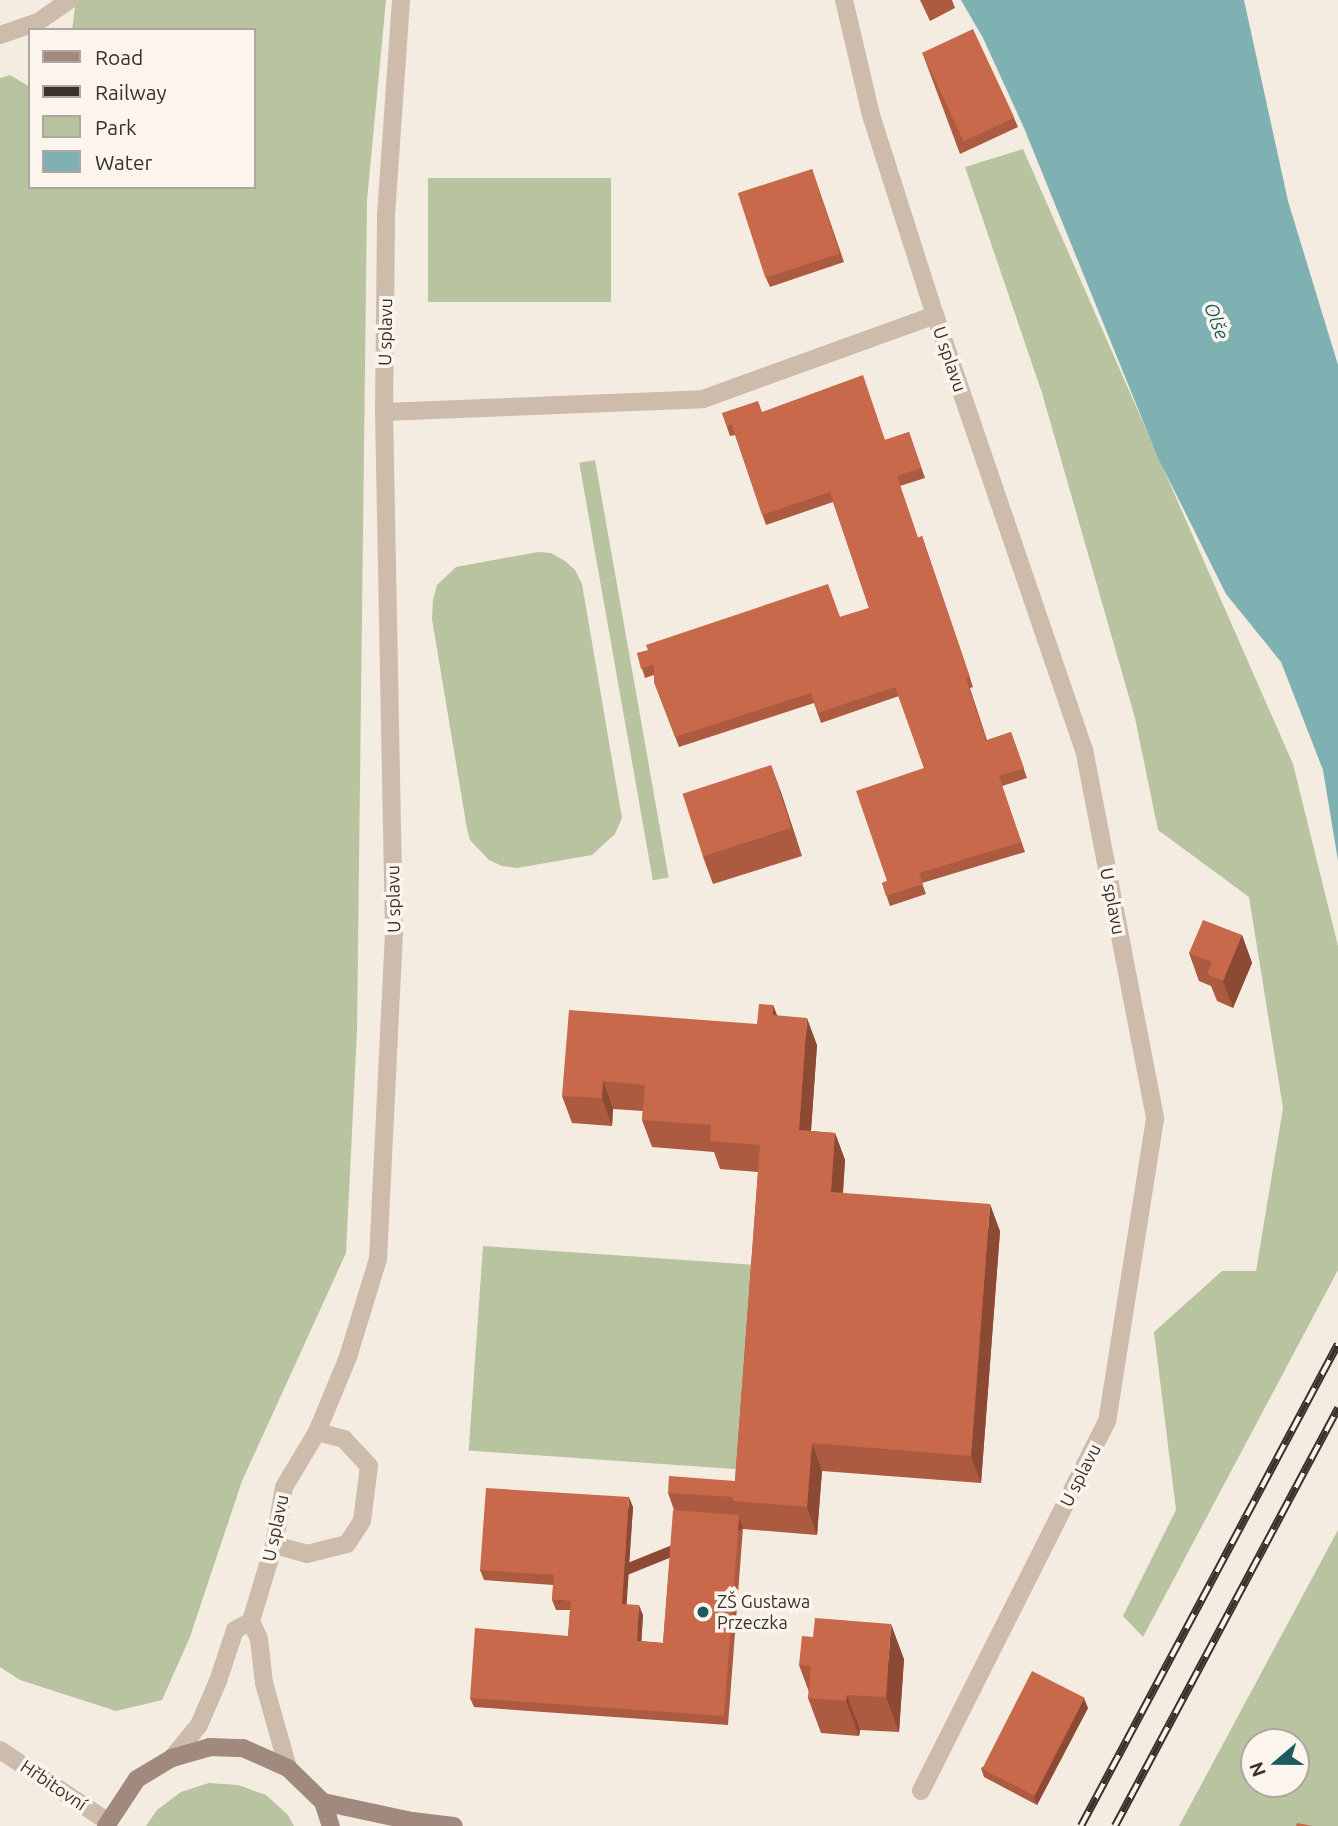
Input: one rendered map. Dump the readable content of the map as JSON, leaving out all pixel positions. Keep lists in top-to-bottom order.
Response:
{
  "streets": {
    "street": ["U splavu", "Hřbitovní"]
  },
  "water": ["Olše"],
  "places": ["ZŠ Gustawa Przeczka"],
  "legend": [
    "Road",
    "Railway",
    "Park",
    "Water"
  ],
  "north": "left"
}
